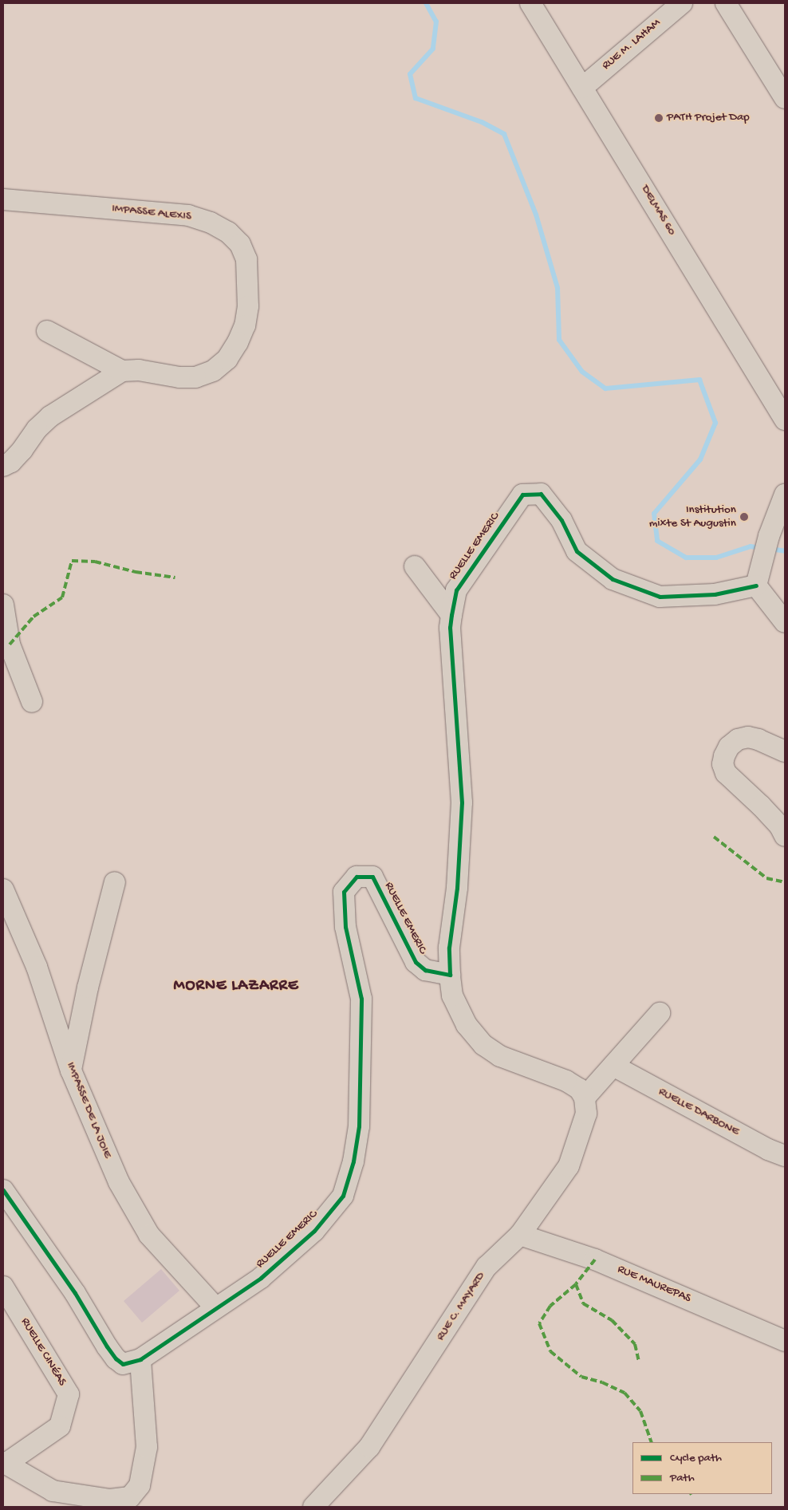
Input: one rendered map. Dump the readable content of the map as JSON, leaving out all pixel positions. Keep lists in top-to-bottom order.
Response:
{
  "streets": {
    "street": [
      "RUE M. LAHAM",
      "DELMAS 60",
      "IMPASSE ALEXIS",
      "RUELLE EMERIC",
      "IMPASSE DE LA JOIE",
      "RUELLE DARBONE",
      "RUE MAUREPAS",
      "RUE C. MAYARD",
      "RUELLE CINÉAS"
    ]
  },
  "crossings": [
    ["RUE M. LAHAM", "DELMAS 60"],
    ["RUELLE EMERIC", "IMPASSE DE LA JOIE"],
    ["RUE MAUREPAS", "RUE C. MAYARD"]
  ],
  "districts": ["MORNE LAZARRE"],
  "places": ["PATH Projet Dap", "Institution mixte St Augustin"],
  "legend": ["Cycle path", "Path"]
}
